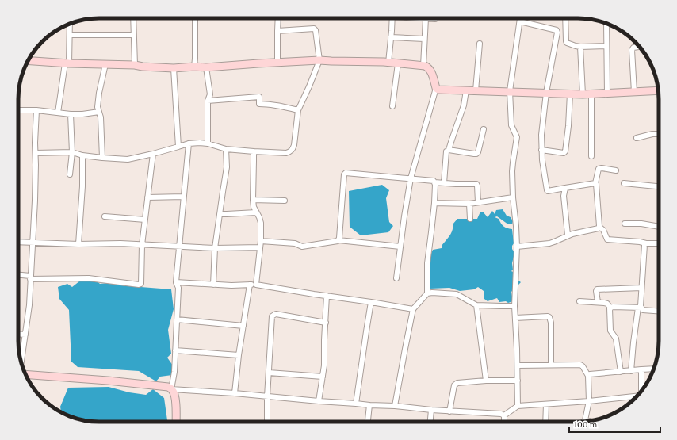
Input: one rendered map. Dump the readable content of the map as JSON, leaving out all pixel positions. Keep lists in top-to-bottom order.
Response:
{
  "scale_bar": "100 m"
}
